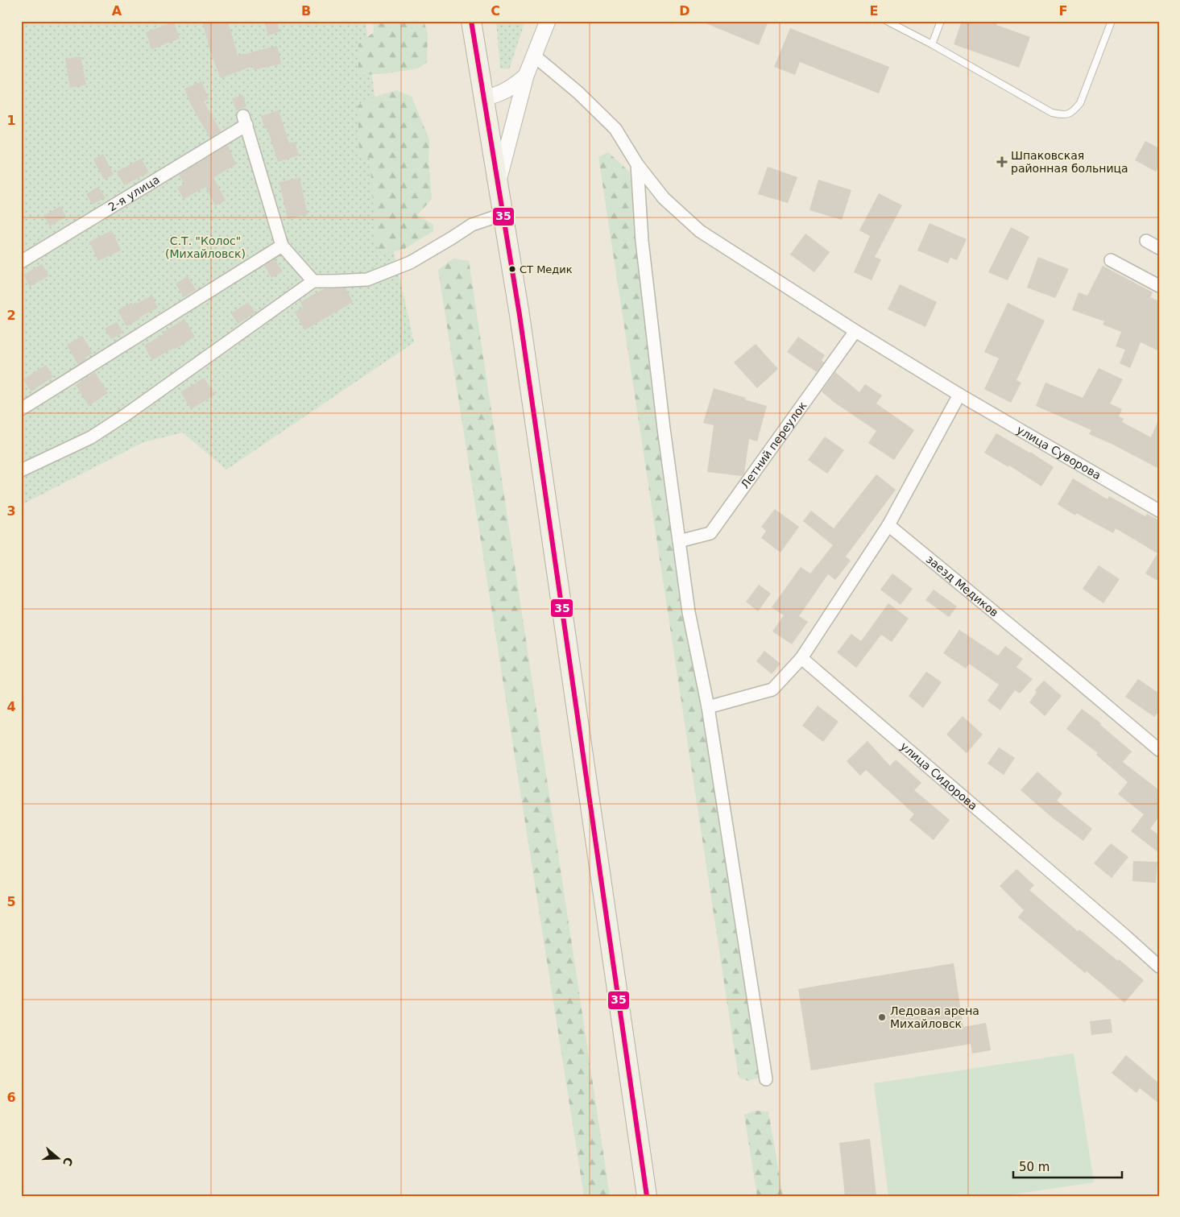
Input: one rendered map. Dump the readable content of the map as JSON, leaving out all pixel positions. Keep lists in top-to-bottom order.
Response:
{
  "streets": {
    "street": [
      "2-я улица",
      "Летний переулок",
      "улица Суворова",
      "заезд Медиков",
      "улица Сидорова"
    ]
  },
  "crossings": [
    ["Летний переулок", "улица Суворова"]
  ],
  "parks": ["С.Т. \"Колос\" (Михайловск)"],
  "places": {
    "health": ["Шпаковская районная больница"],
    "other": ["СТ Медик", "Ледовая арена Михайловск"]
  },
  "lines": ["transit line 35"],
  "scale_bar": "50 m",
  "north": "right",
  "grid": {
    "columns": [
      "A",
      "B",
      "C",
      "D",
      "E",
      "F"
    ],
    "rows": [
      "1",
      "2",
      "3",
      "4",
      "5",
      "6"
    ]
  }
}
